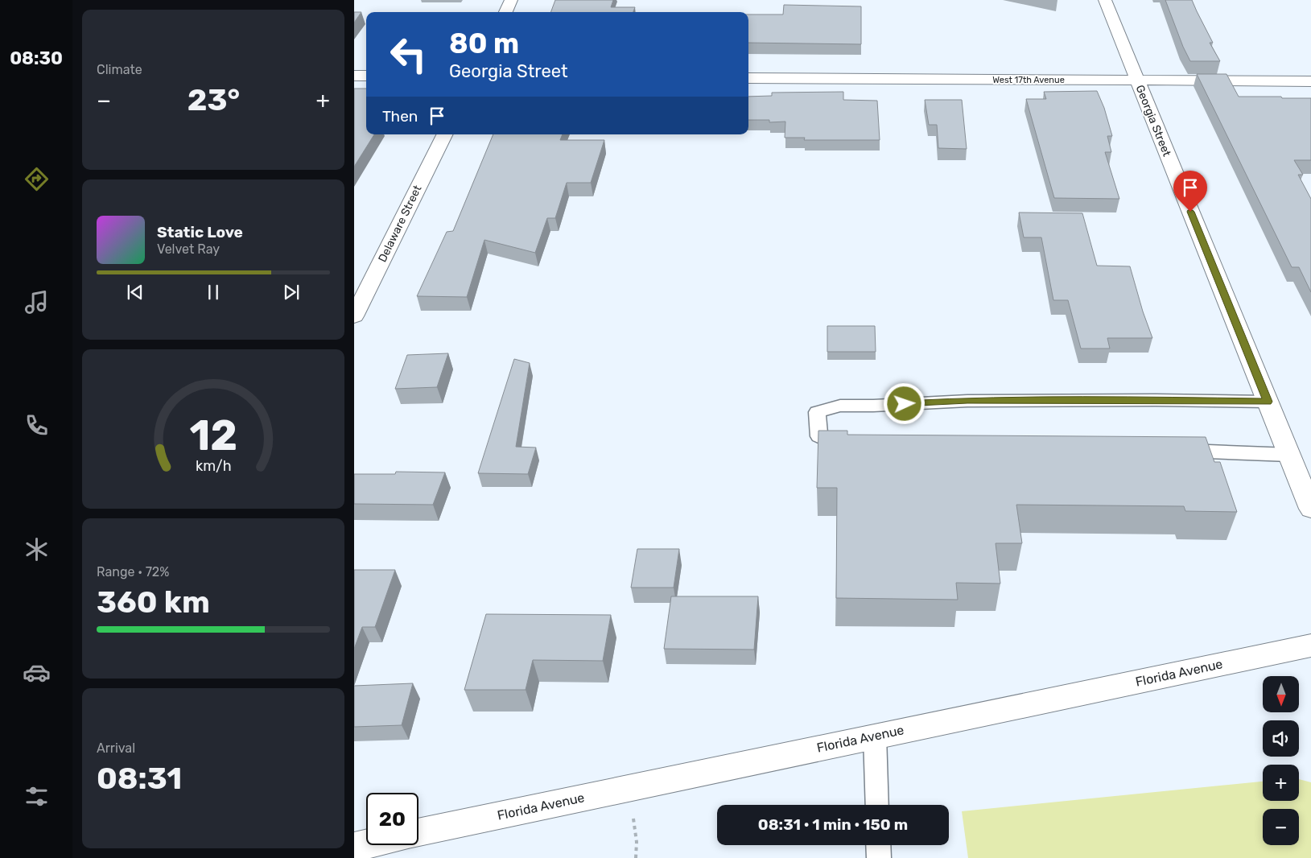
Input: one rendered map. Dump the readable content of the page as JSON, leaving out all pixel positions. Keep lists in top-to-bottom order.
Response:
{
  "streets": {
    "street": [
      "West 17th Avenue",
      "Georgia Street",
      "Delaware Street",
      "Florida Avenue"
    ]
  },
  "crossings": [
    ["West 17th Avenue", "Georgia Street"]
  ],
  "north": "bottom",
  "page": {
    "tabs": "08:30",
    "tile": [
      "Climate",
      ["Range · 72%", "360 km"],
      ["Arrival", "08:31"]
    ],
    "turn": ["80 m", "Georgia Street"],
    "heat": ["−", "23°", "+"],
    "then": "Then",
    "song": ["Static Love", "Velvet Ray"],
    "map_buttons": ["+", "−"],
    "limit": "20",
    "trip": "08:31 · 1 min · 150 m",
    "gauge": ["12", "km/h"]
  }
}
